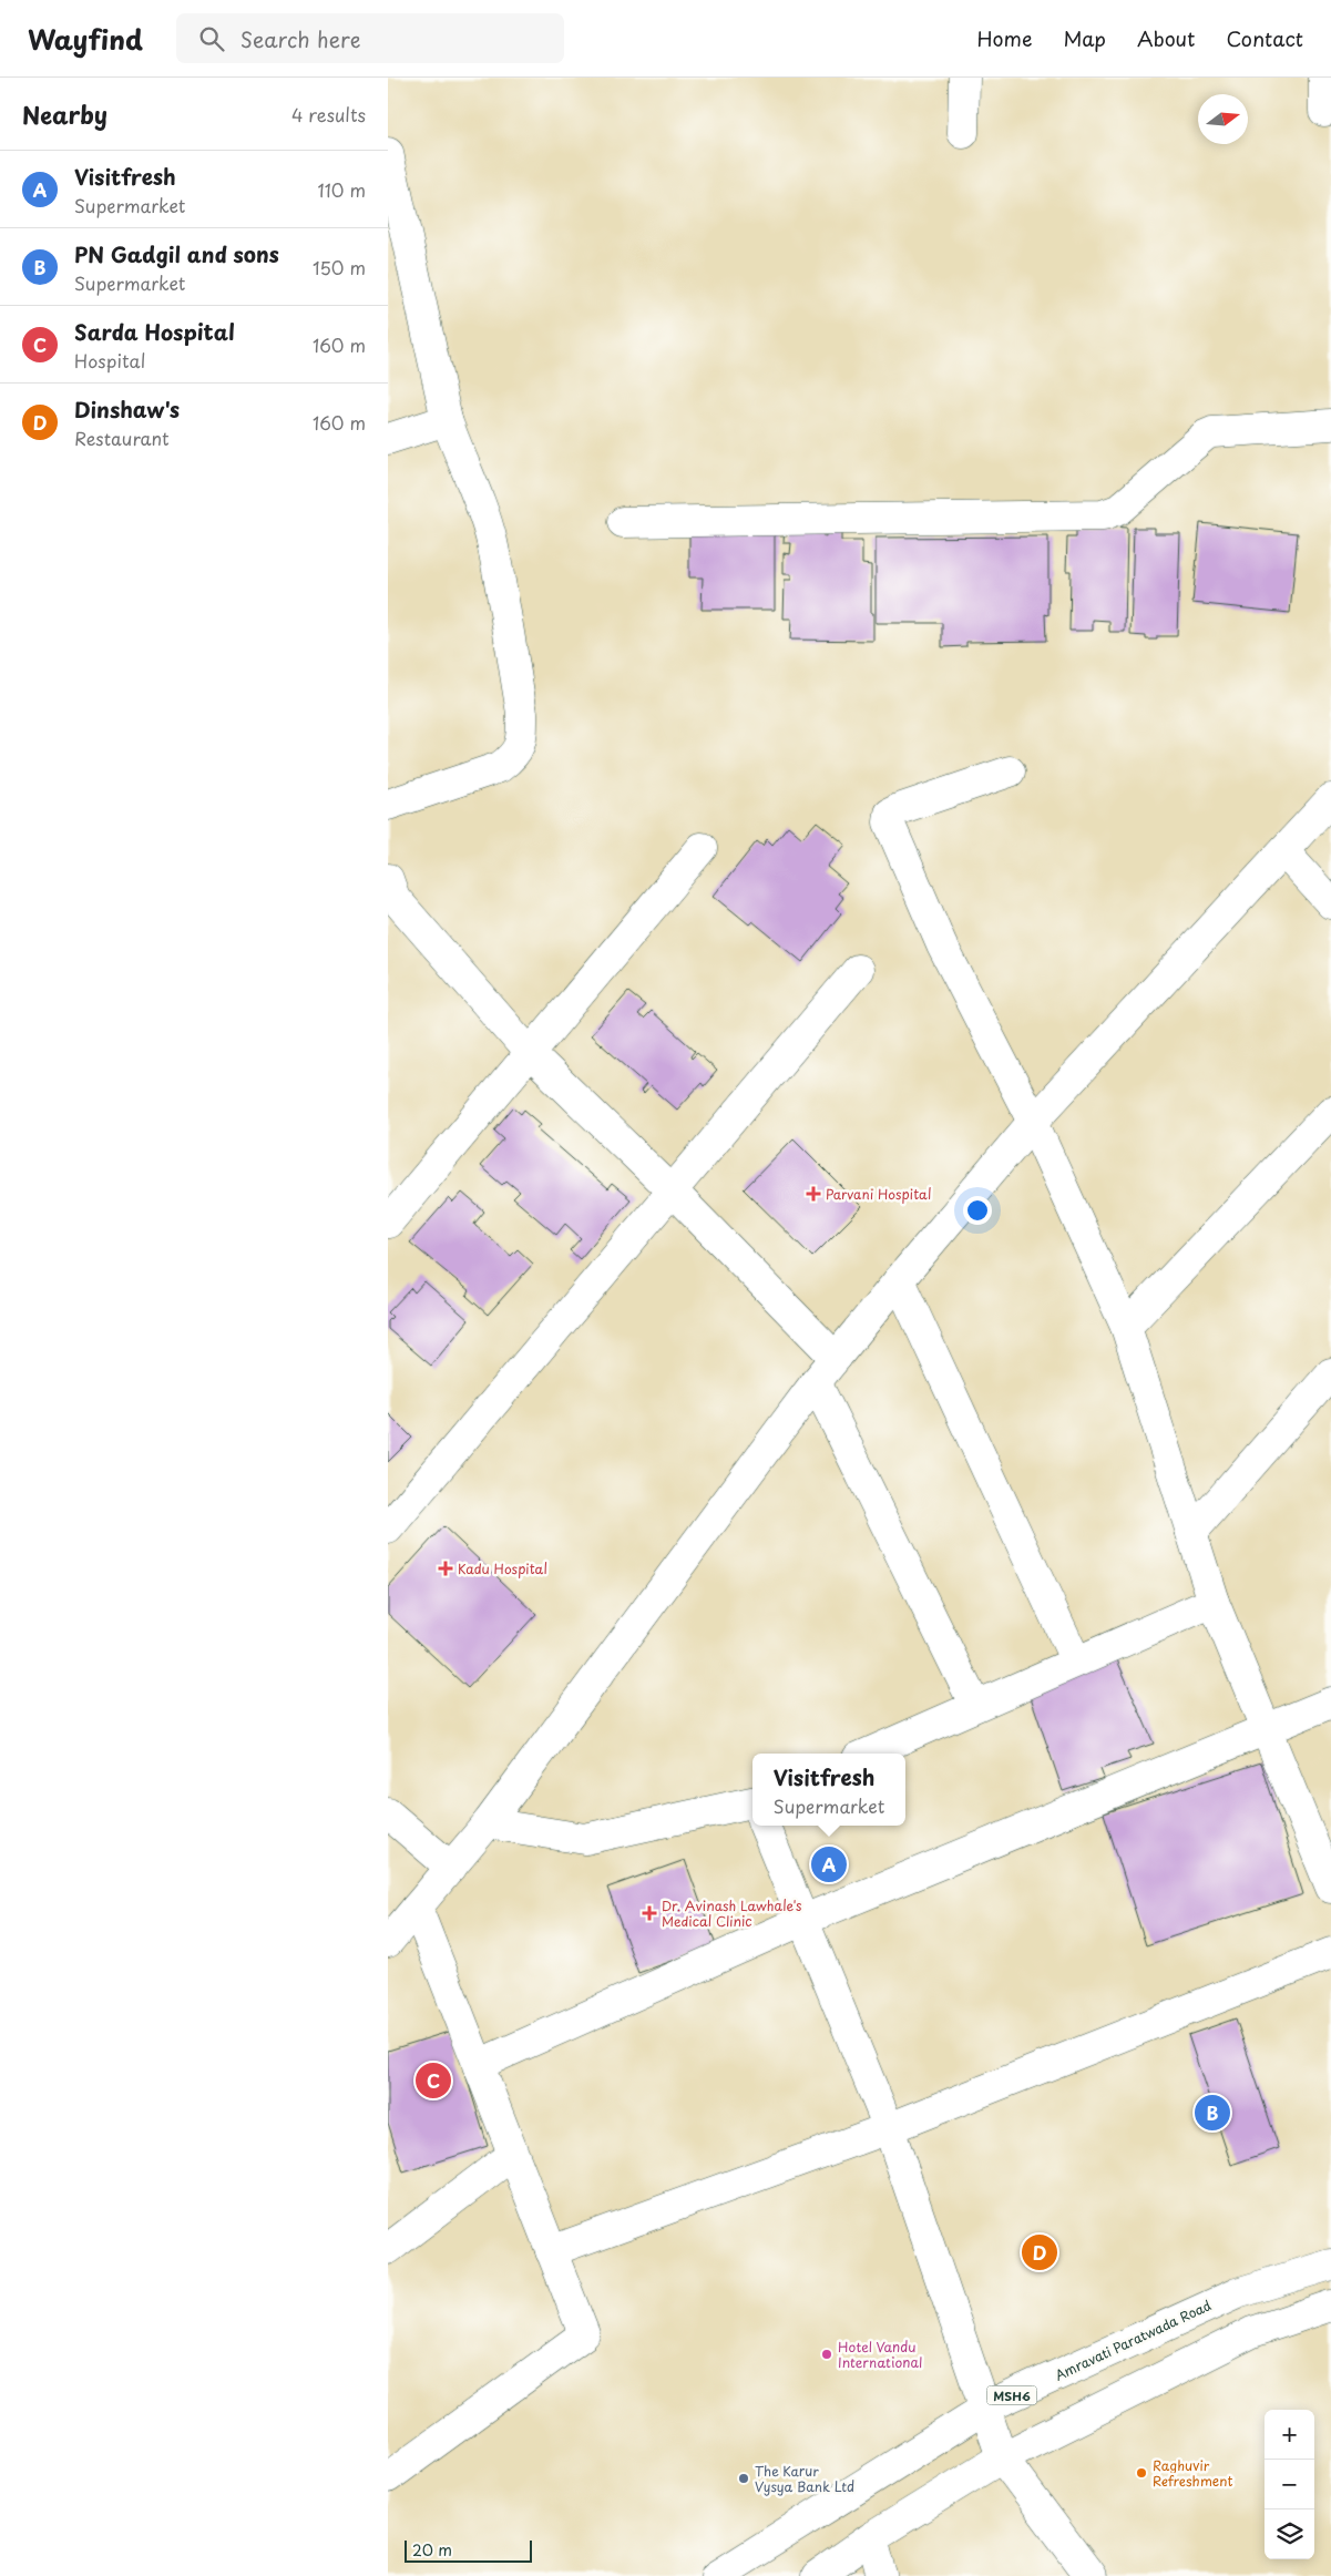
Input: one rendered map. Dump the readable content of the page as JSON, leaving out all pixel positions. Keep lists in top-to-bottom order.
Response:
{
  "streets": {
    "street": ["Amravati Paratwada Road", "MSH6"]
  },
  "places": {
    "health": ["Parvani Hospital", "Kadu Hospital", "Dr. Avinash Lawhale's Medical Clinic"],
    "other": ["Hotel Vandu International", "Raghuvir Refreshment", "The Karur Vysya Bank Ltd"]
  },
  "scale_bar": "20 m",
  "north": "right",
  "page": {
    "header": "Wayfind",
    "search": "Search here",
    "nav": [
      "Home",
      "Map",
      "About",
      "Contact"
    ],
    "heading": ["Nearby", "4 results"],
    "list": [
      {
        "mark": "A",
        "name": "Visitfresh",
        "note": "Supermarket",
        "value": "110 m"
      },
      {
        "mark": "B",
        "name": "PN Gadgil and sons",
        "note": "Supermarket",
        "value": "150 m"
      },
      {
        "mark": "C",
        "name": "Sarda Hospital",
        "note": "Hospital",
        "value": "160 m"
      },
      {
        "mark": "D",
        "name": "Dinshaw's",
        "note": "Restaurant",
        "value": "160 m"
      }
    ],
    "popup": ["Visitfresh", "Supermarket"],
    "pins": [
      "A",
      "C",
      "B",
      "D"
    ],
    "map_buttons": ["+", "−"],
    "scale": "20 m"
  }
}
